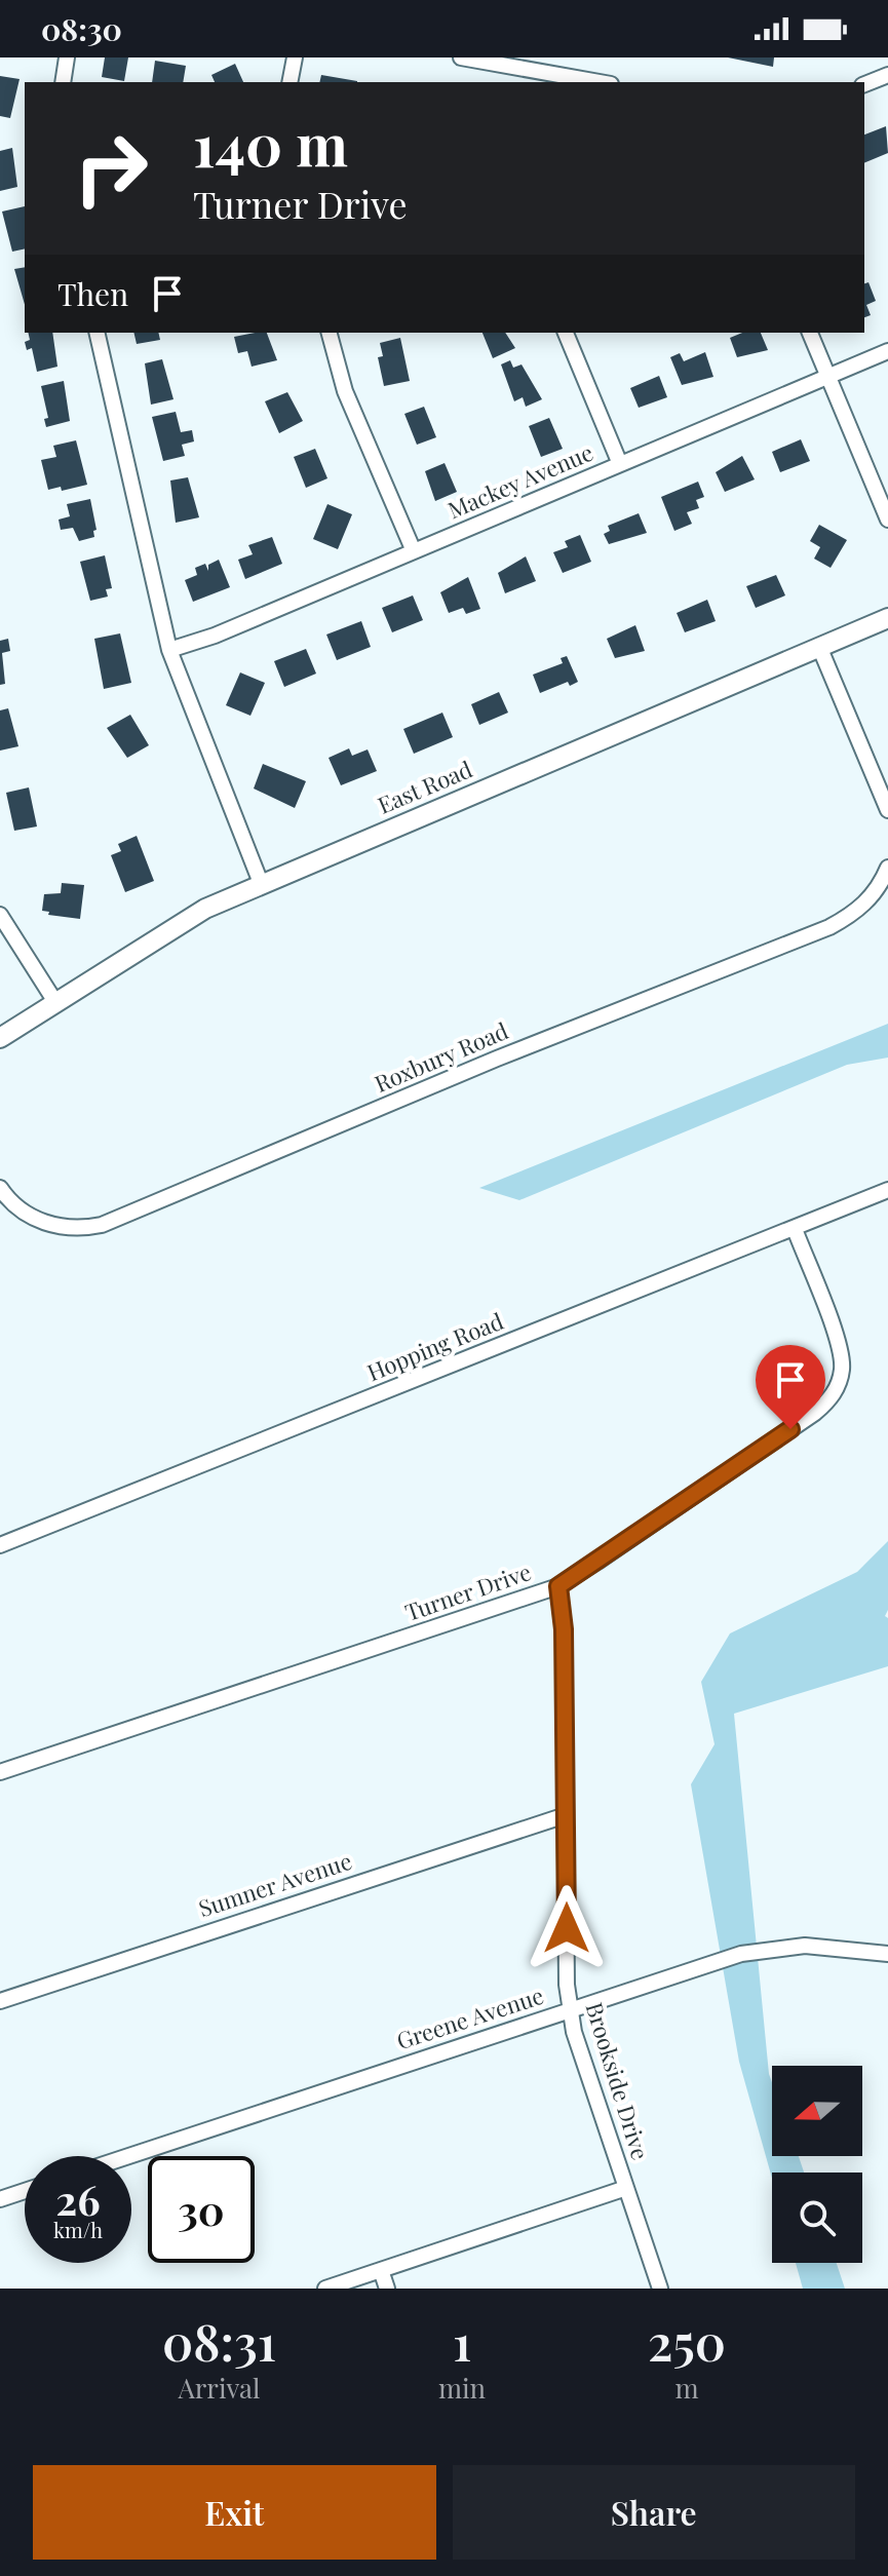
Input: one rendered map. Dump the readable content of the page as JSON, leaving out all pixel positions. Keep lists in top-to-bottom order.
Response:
{
  "streets": {
    "street": [
      "Mackey Avenue",
      "East Road",
      "Roxbury Road",
      "Hopping Road",
      "Turner Drive",
      "Sumner Avenue",
      "Greene Avenue",
      "Brookside Drive"
    ]
  },
  "crossings": [
    ["Hopping Road", "Turner Drive"],
    ["Turner Drive", "Brookside Drive"],
    ["Sumner Avenue", "Brookside Drive"],
    ["Greene Avenue", "Brookside Drive"]
  ],
  "north": "left",
  "page": {
    "status": "08:30",
    "turn": ["140 m", "Turner Drive"],
    "then": "Then",
    "speed": "26 km/h",
    "limit": "30",
    "eta": [
      "08:31",
      "Arrival",
      "1",
      "min",
      "250",
      "m"
    ],
    "buttons": ["Exit", "Share"]
  }
}
